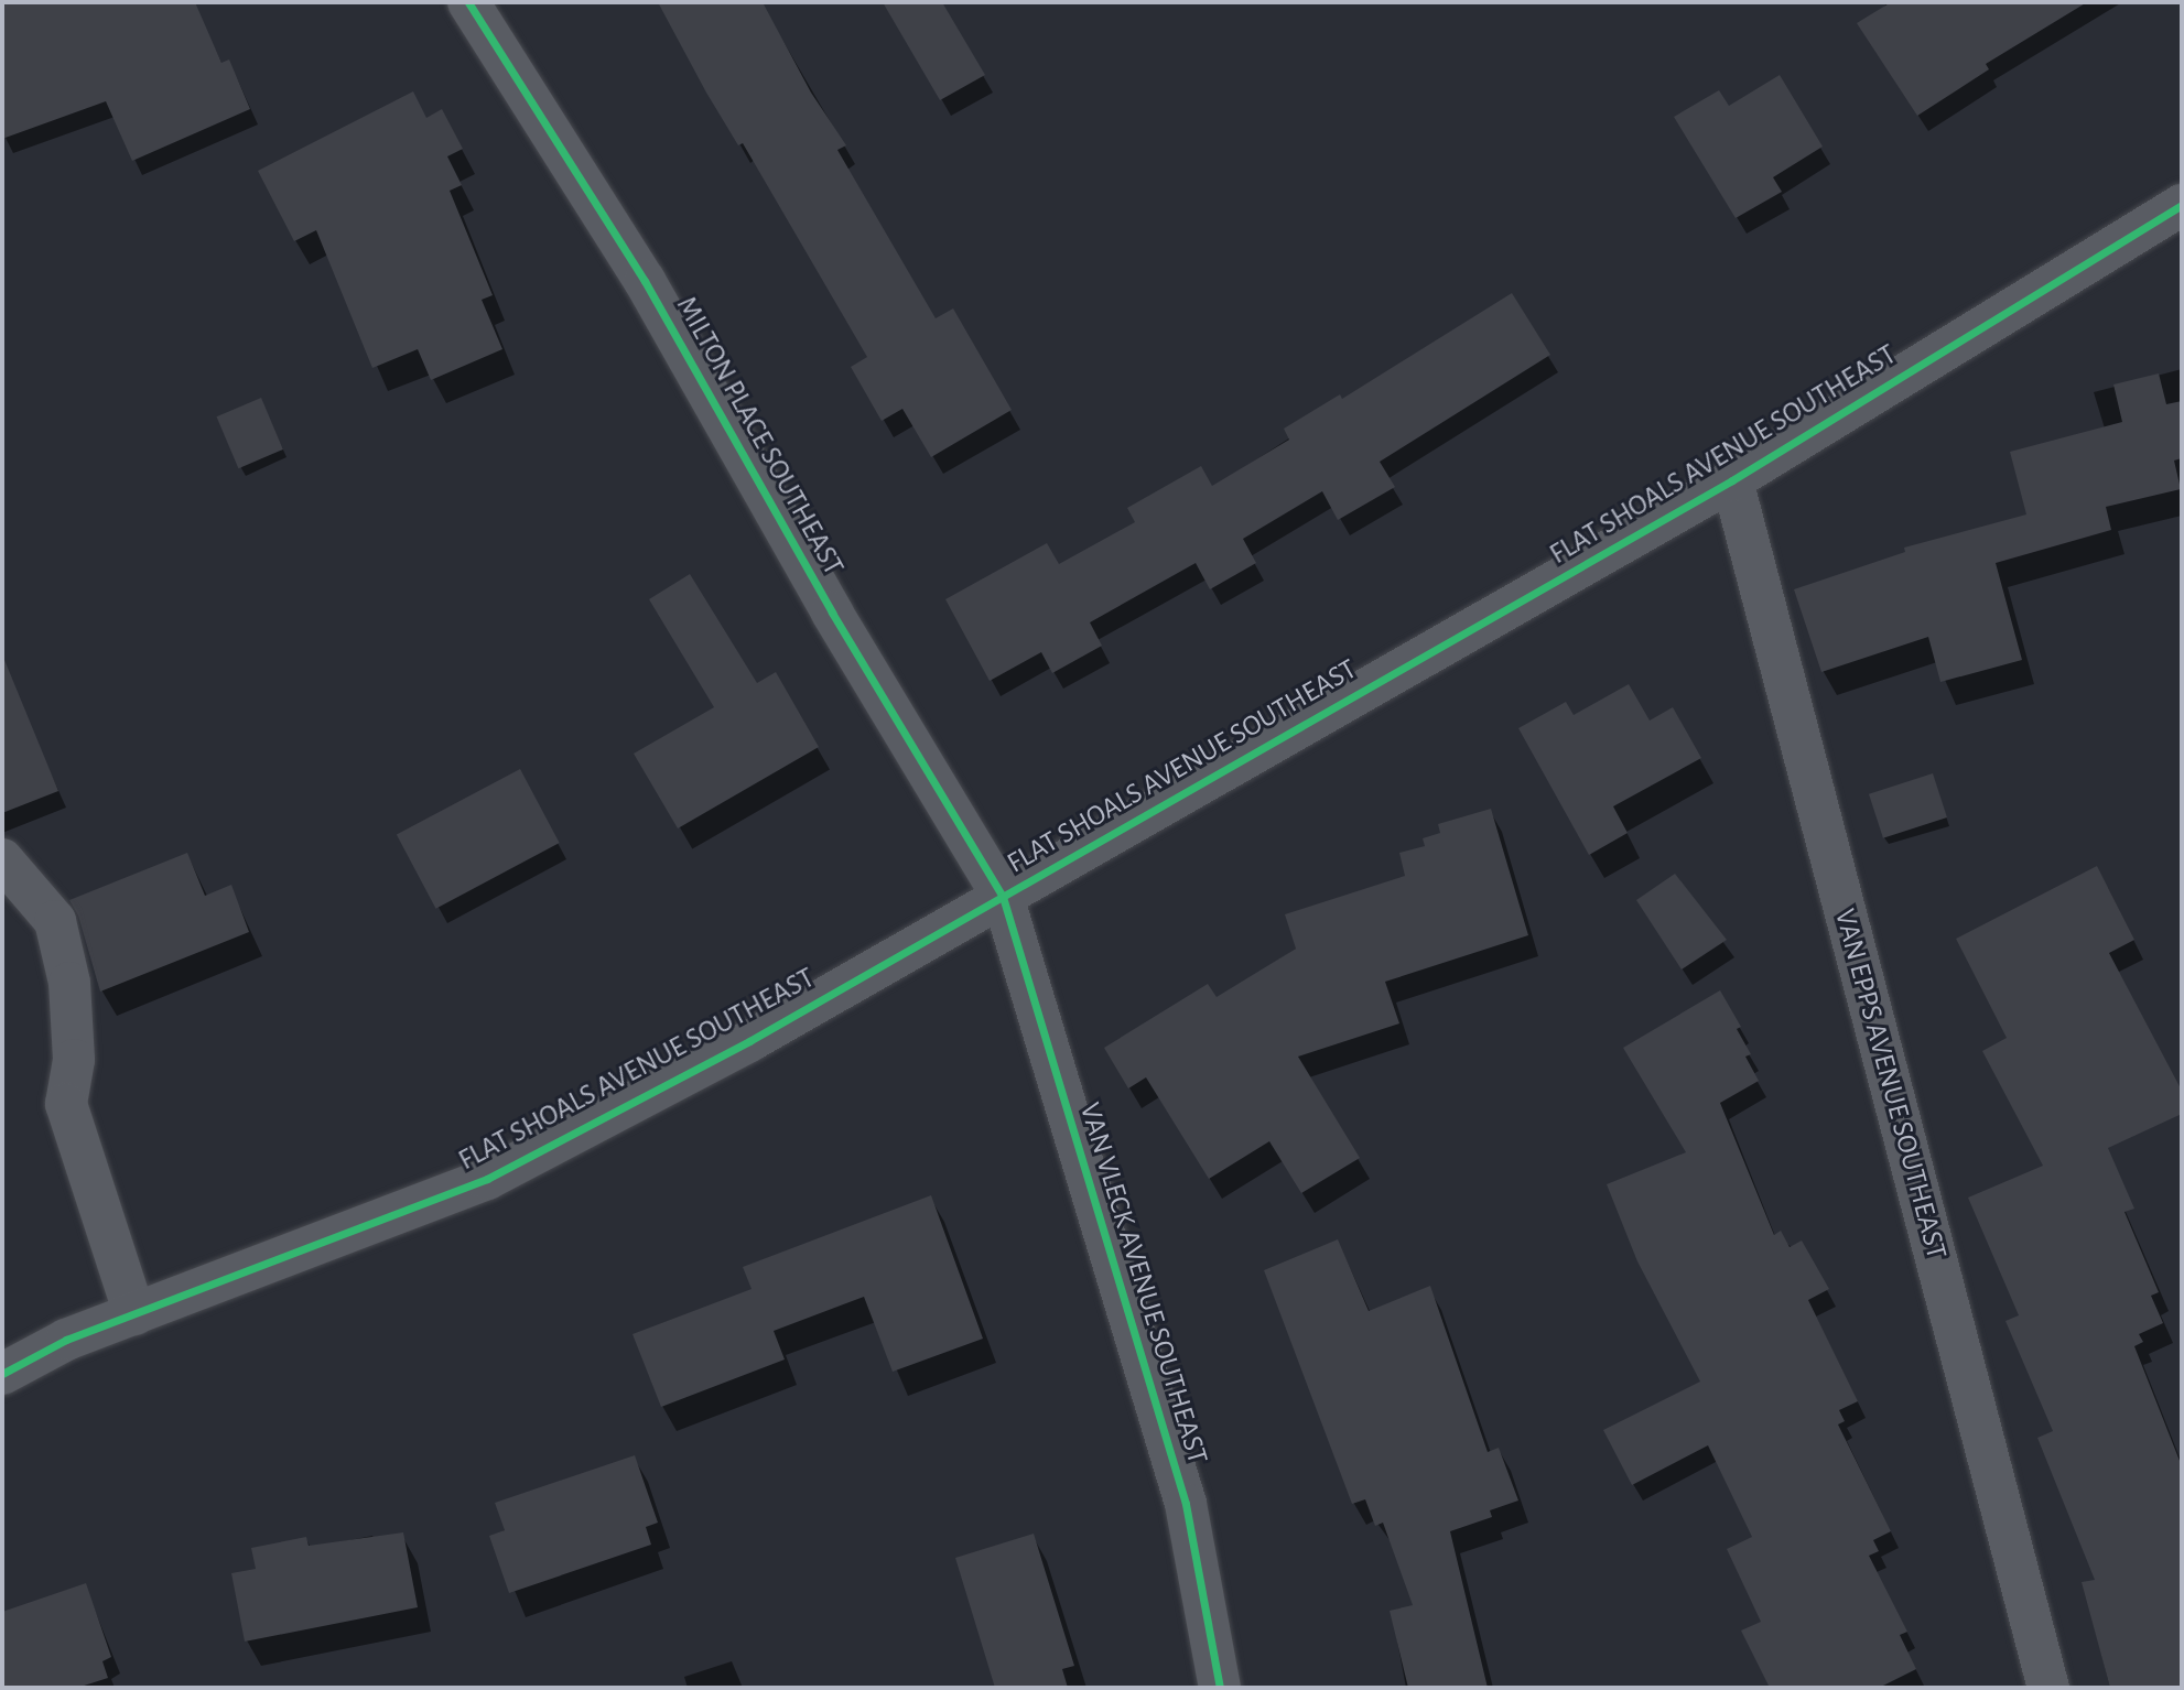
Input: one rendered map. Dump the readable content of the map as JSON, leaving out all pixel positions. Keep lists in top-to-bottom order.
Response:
{
  "streets": {
    "street": [
      "MILTON PLACE SOUTHEAST",
      "FLAT SHOALS AVENUE SOUTHEAST",
      "VAN EPPS AVENUE SOUTHEAST",
      "VAN VLECK AVENUE SOUTHEAST"
    ]
  },
  "crossings": [
    ["MILTON PLACE SOUTHEAST", "FLAT SHOALS AVENUE SOUTHEAST"],
    ["MILTON PLACE SOUTHEAST", "VAN VLECK AVENUE SOUTHEAST"],
    ["FLAT SHOALS AVENUE SOUTHEAST", "VAN EPPS AVENUE SOUTHEAST"],
    ["FLAT SHOALS AVENUE SOUTHEAST", "VAN VLECK AVENUE SOUTHEAST"]
  ]
}
